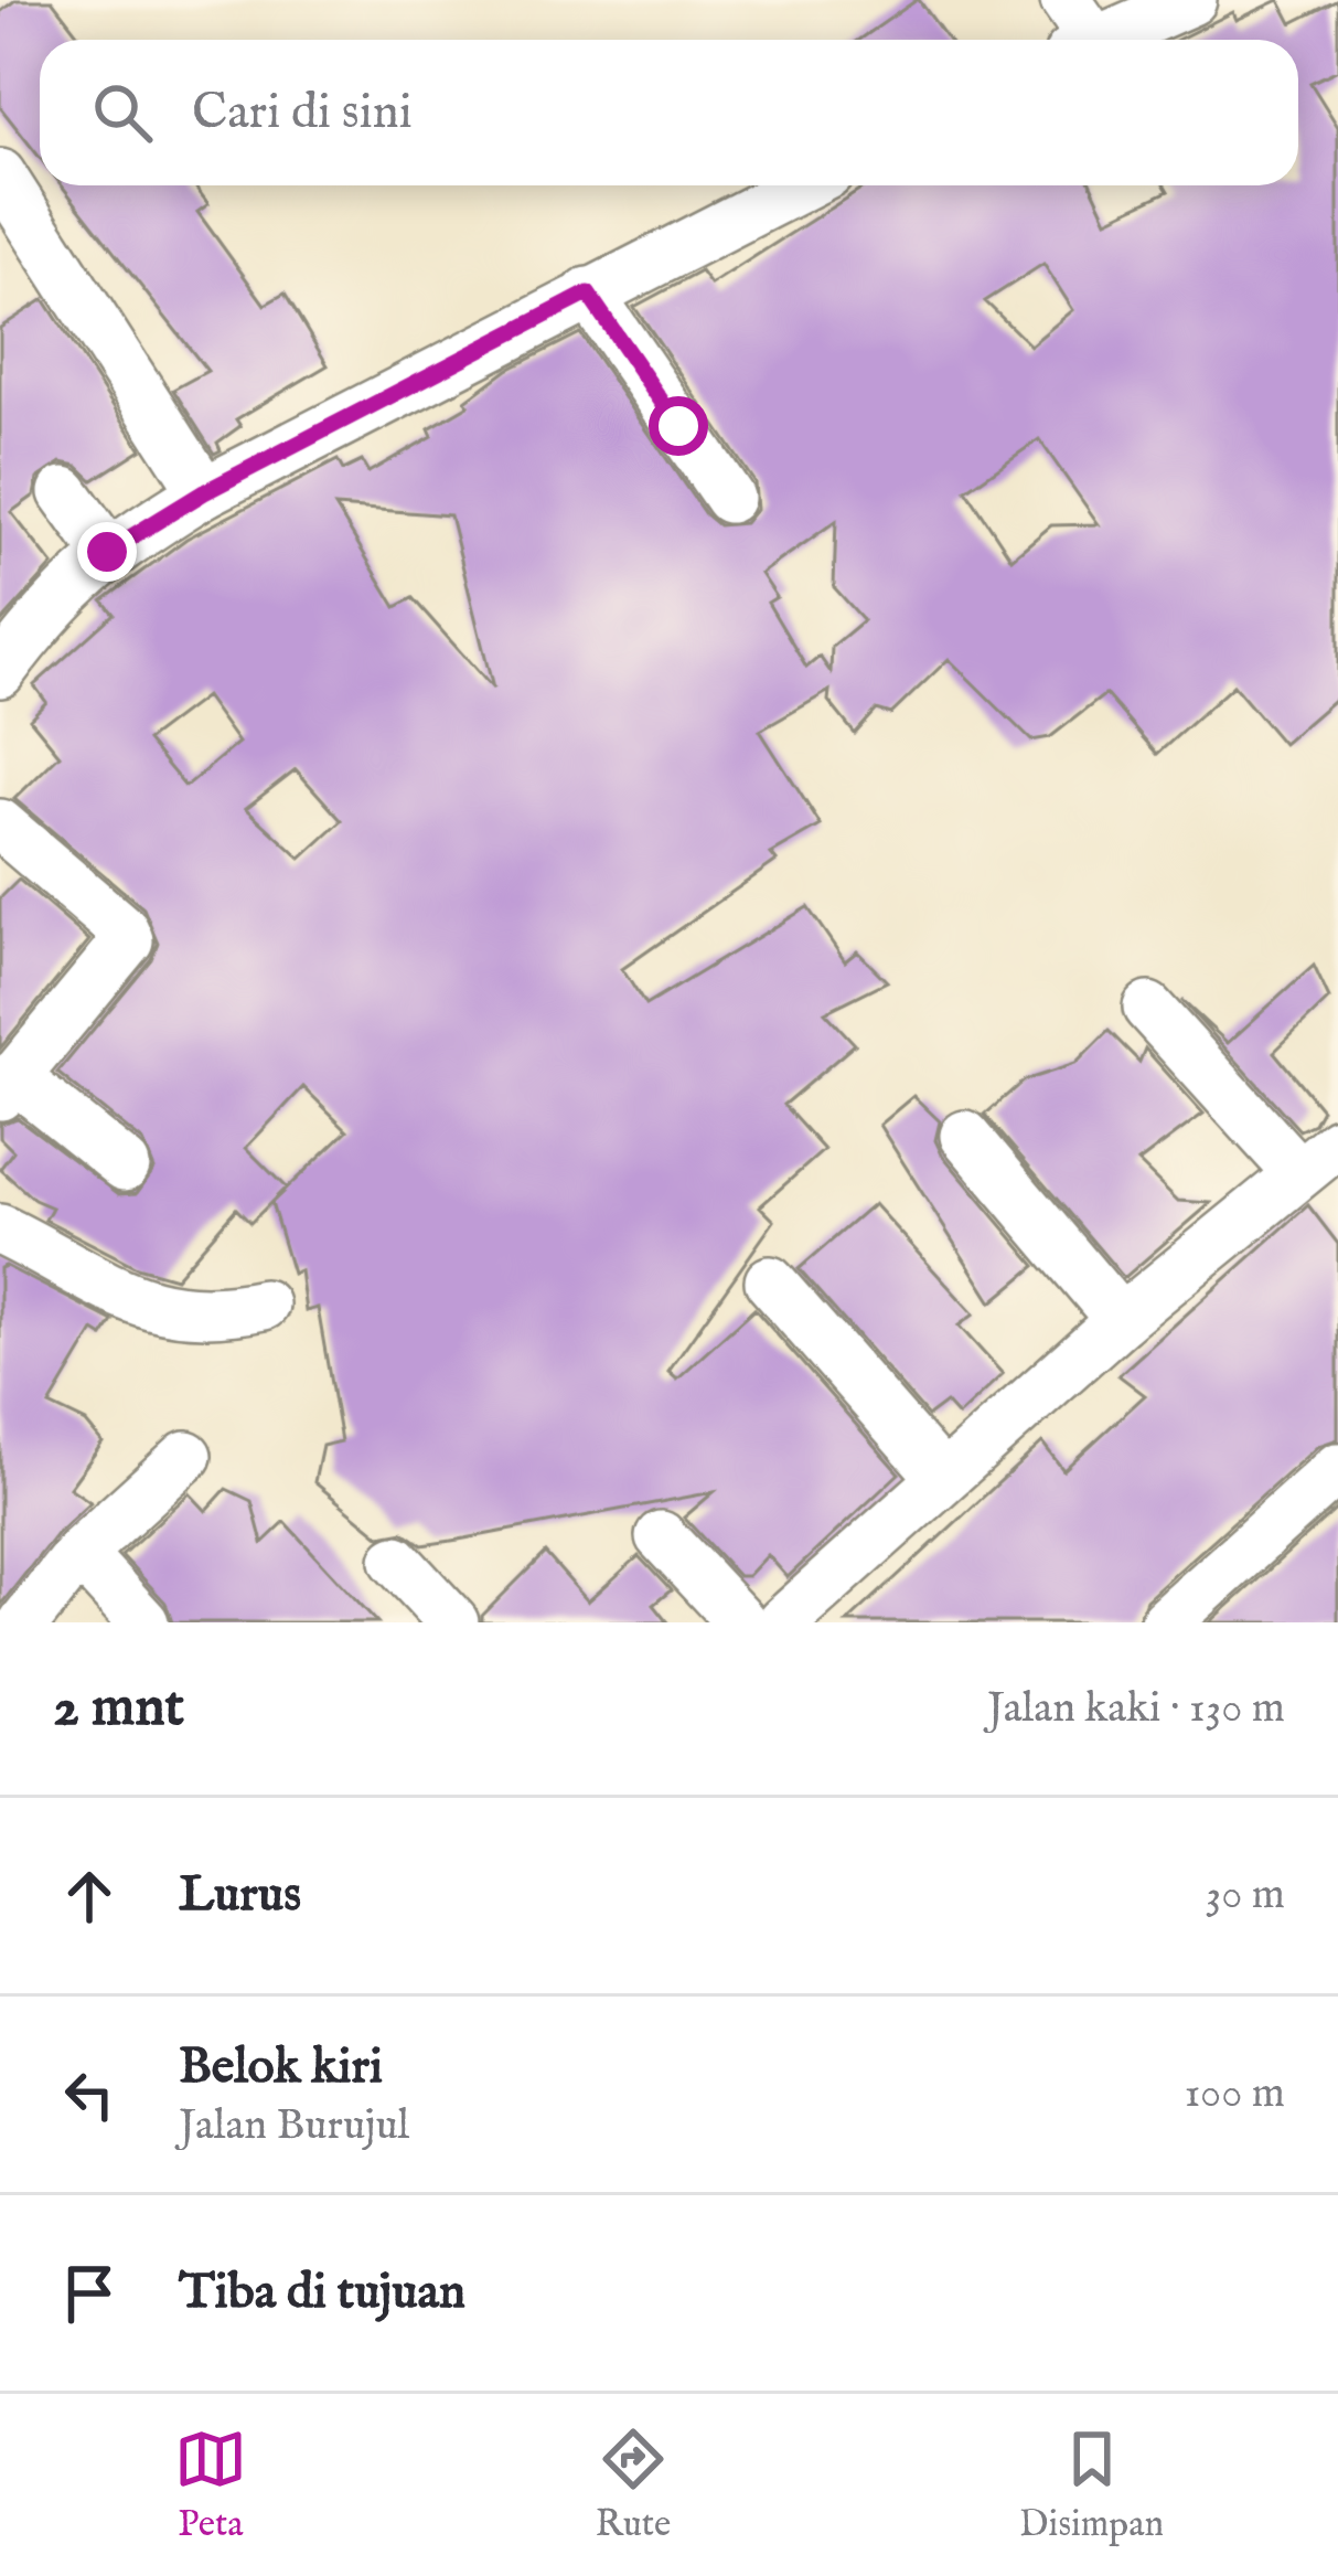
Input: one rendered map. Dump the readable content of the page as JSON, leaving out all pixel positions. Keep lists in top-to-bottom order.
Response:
{
  "page": {
    "search": "Cari di sini",
    "heading": ["2 mnt", "Jalan kaki · 130 m"],
    "list": [
      ["Lurus", "30 m"],
      ["Belok kiri", "Jalan Burujul", "100 m"],
      "Tiba di tujuan"
    ],
    "nav": ["Peta", "Rute", "Disimpan"]
  }
}
